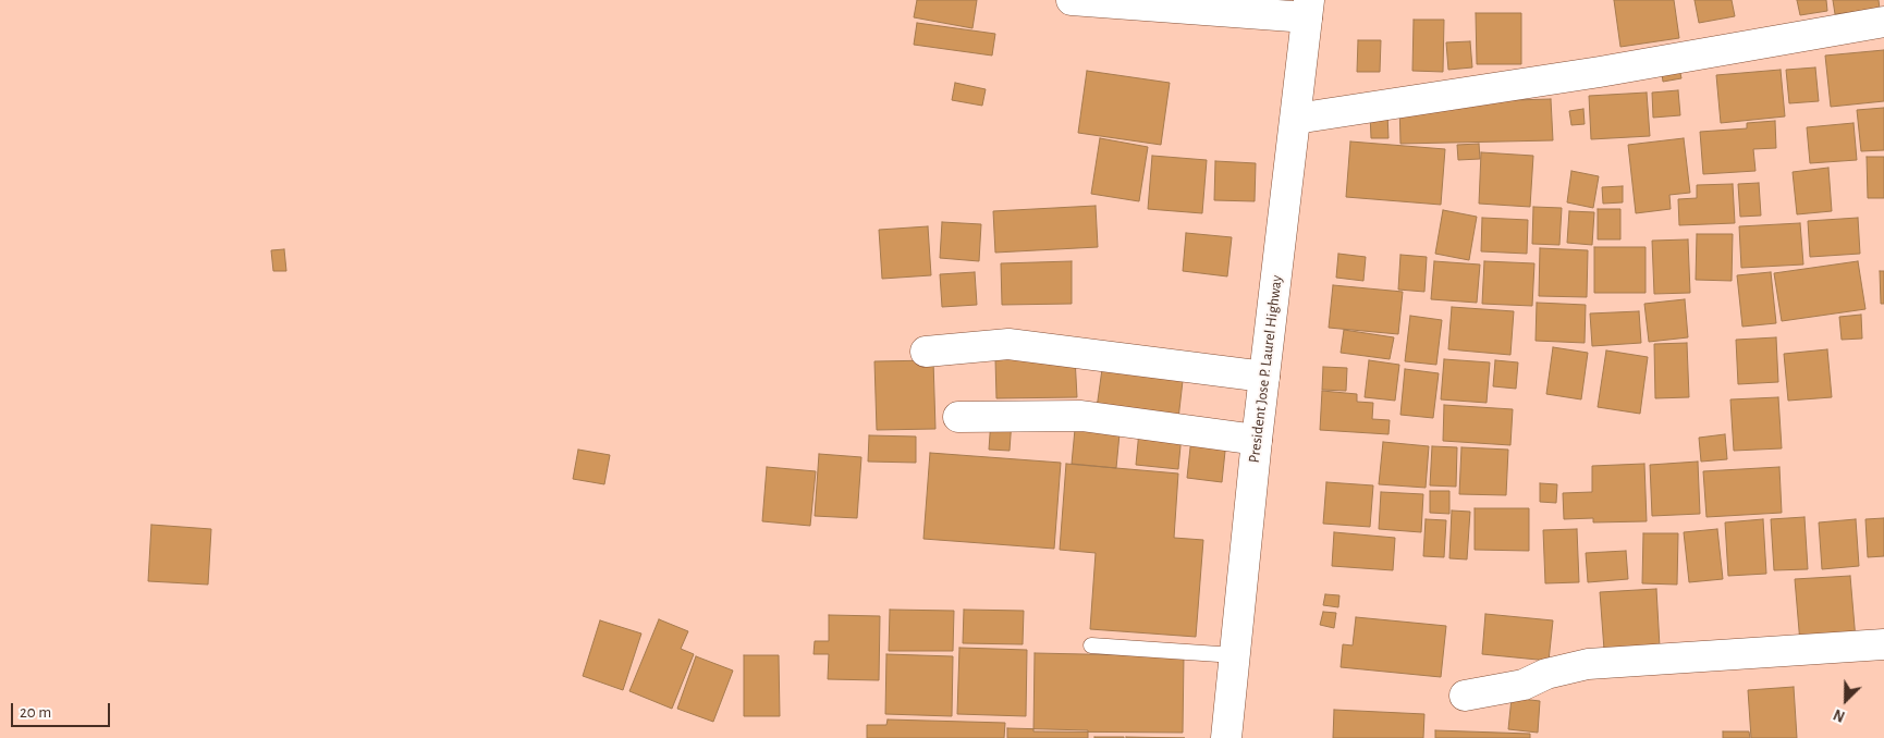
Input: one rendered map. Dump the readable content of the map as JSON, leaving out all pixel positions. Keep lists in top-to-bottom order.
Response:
{
  "streets": {
    "main road": ["President Jose P. Laurel Highway"]
  },
  "scale_bar": "20 m",
  "north": "bottom left"
}
